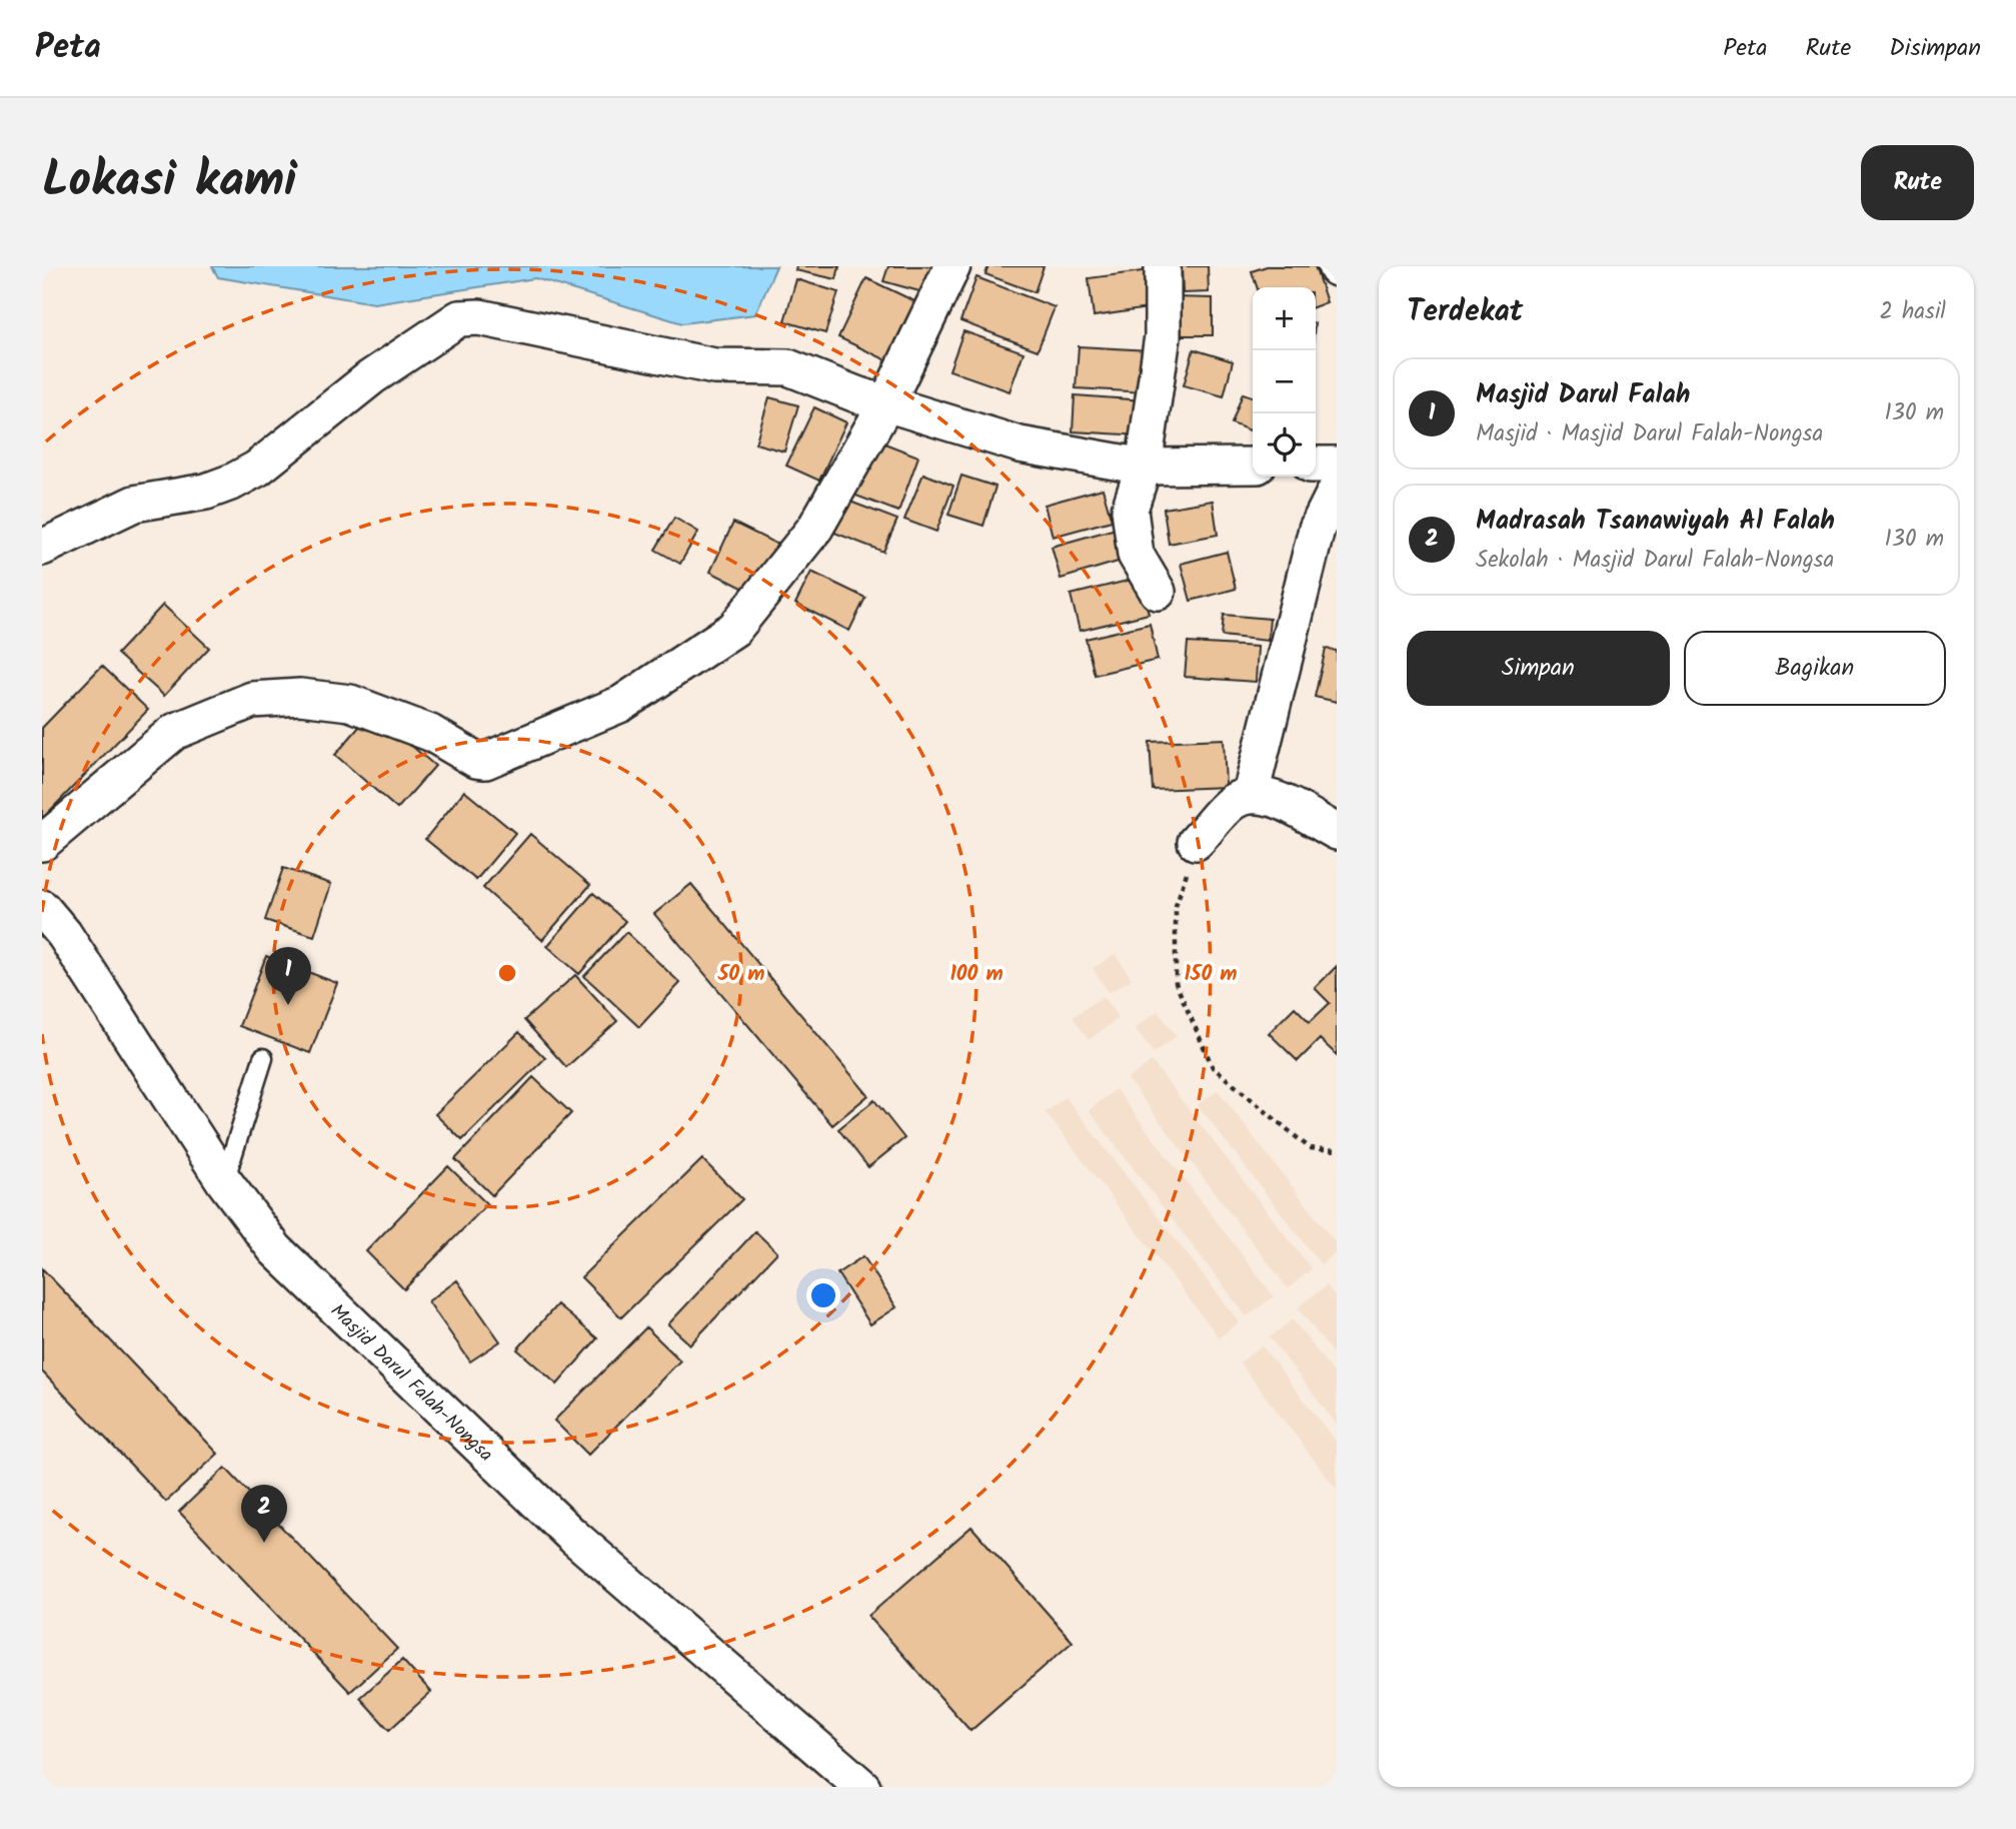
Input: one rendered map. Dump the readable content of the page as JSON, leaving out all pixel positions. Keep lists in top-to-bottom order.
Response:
{
  "streets": {
    "street": ["Masjid Darul Falah-Nongsa"]
  },
  "page": {
    "header": "Peta",
    "nav": ["Peta", "Rute", "Disimpan"],
    "title": "Lokasi kami",
    "buttons": [
      "Rute",
      ["Simpan", "Bagikan"]
    ],
    "heading": ["Terdekat", "2 hasil"],
    "map_buttons": ["+", "−"],
    "list": [
      {
        "mark": "1",
        "name": "Masjid Darul Falah",
        "note": "Masjid · Masjid Darul Falah-Nongsa",
        "value": "130 m"
      },
      {
        "mark": "2",
        "name": "Madrasah Tsanawiyah Al Falah",
        "note": "Sekolah · Masjid Darul Falah-Nongsa",
        "value": "130 m"
      }
    ],
    "pins": ["1", "2"]
  },
  "rings": ["50 m", "100 m", "150 m"]
}
